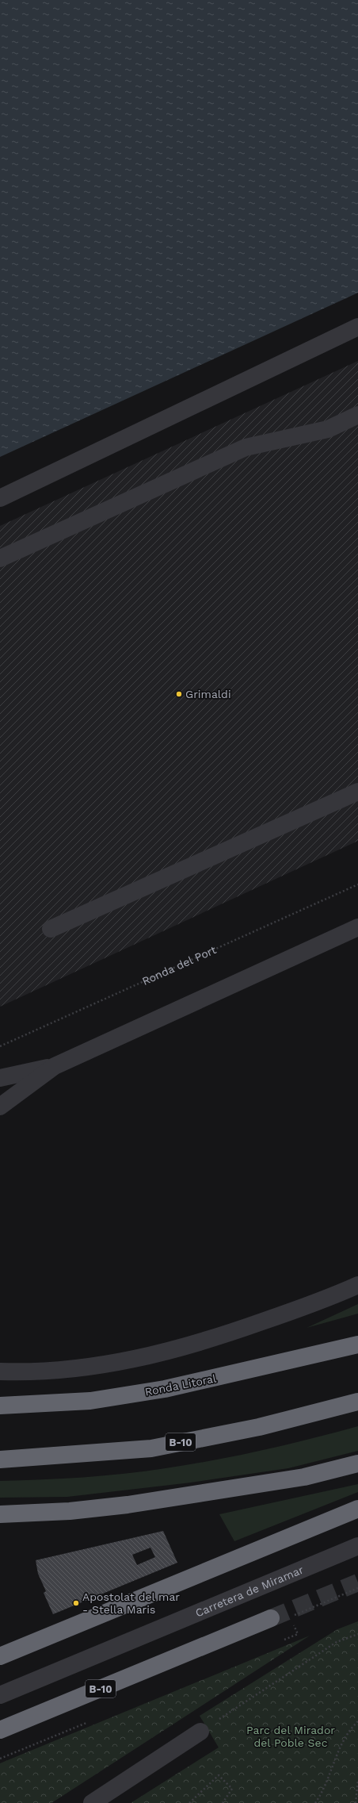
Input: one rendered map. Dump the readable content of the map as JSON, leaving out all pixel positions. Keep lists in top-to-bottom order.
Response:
{
  "streets": {
    "highway": ["Ronda Litoral", "B-10"],
    "street": ["Carretera de Miramar"],
    "path": ["Ronda del Port"]
  },
  "parks": ["Parc del Mirador del Poble Sec"],
  "places": ["Grimaldi", "Apostolat del mar - Stella Maris"]
}
